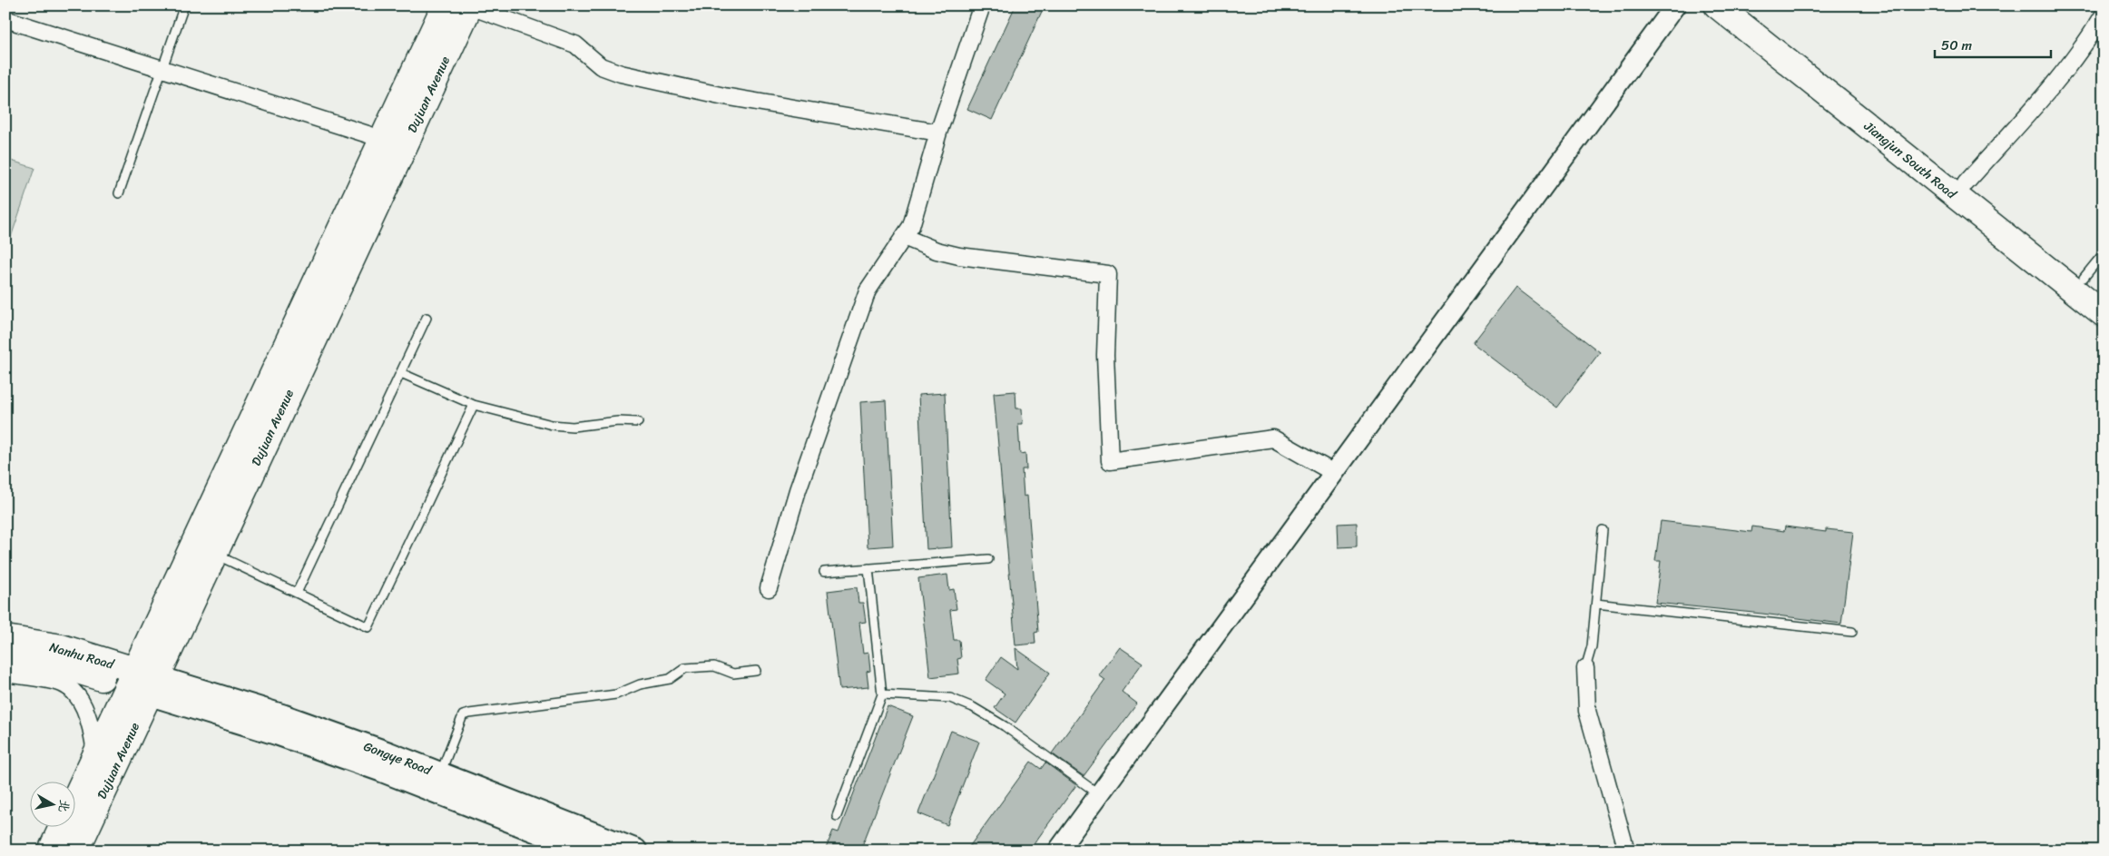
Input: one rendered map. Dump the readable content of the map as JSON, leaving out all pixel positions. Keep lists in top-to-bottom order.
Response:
{
  "streets": {
    "main road": [
      "Dujuan Avenue",
      "Jiangjun South Road",
      "Nanhu Road",
      "Gongye Road"
    ]
  },
  "crossings": [
    ["Dujuan Avenue", "Nanhu Road"],
    ["Dujuan Avenue", "Gongye Road"],
    ["Nanhu Road", "Gongye Road"]
  ],
  "scale_bar": "50 m",
  "north": "right"
}
